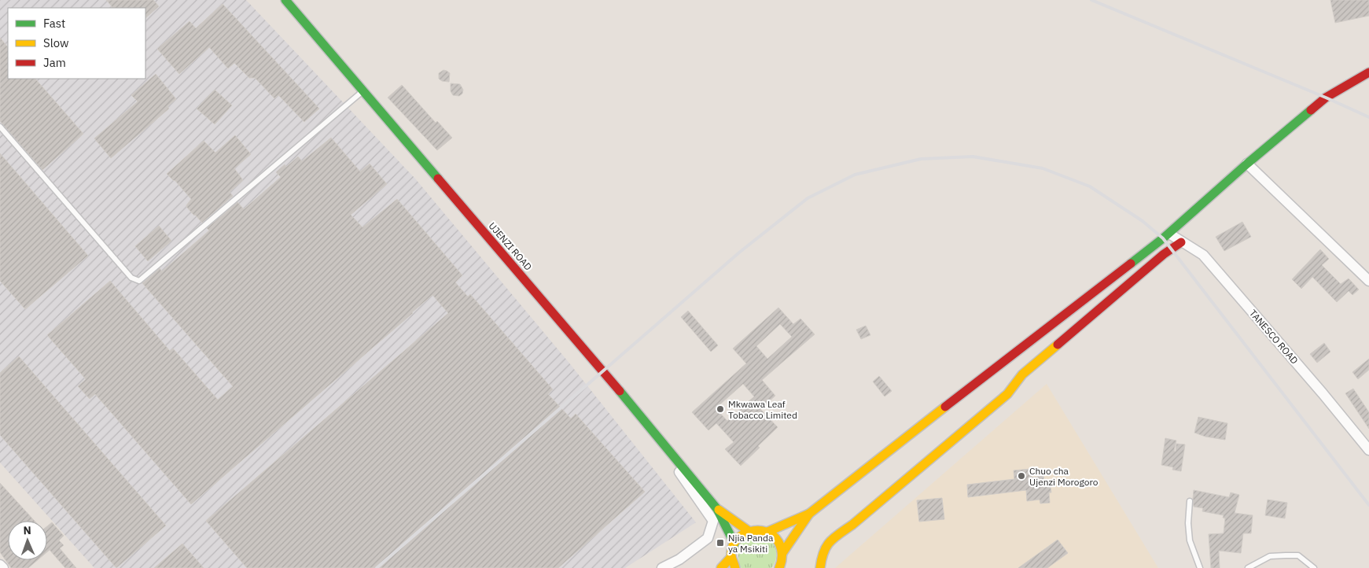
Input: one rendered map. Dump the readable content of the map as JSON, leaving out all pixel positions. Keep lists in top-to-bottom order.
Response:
{
  "streets": {
    "street": ["UJENZI ROAD", "TANESCO ROAD"]
  },
  "places": {
    "other": ["Mkwawa Leaf Tobacco Limited", "Chuo cha Ujenzi Morogoro"],
    "transit": ["Njia Panda ya Msikiti"]
  },
  "legend": ["Fast", "Slow", "Jam"],
  "north": "top"
}
